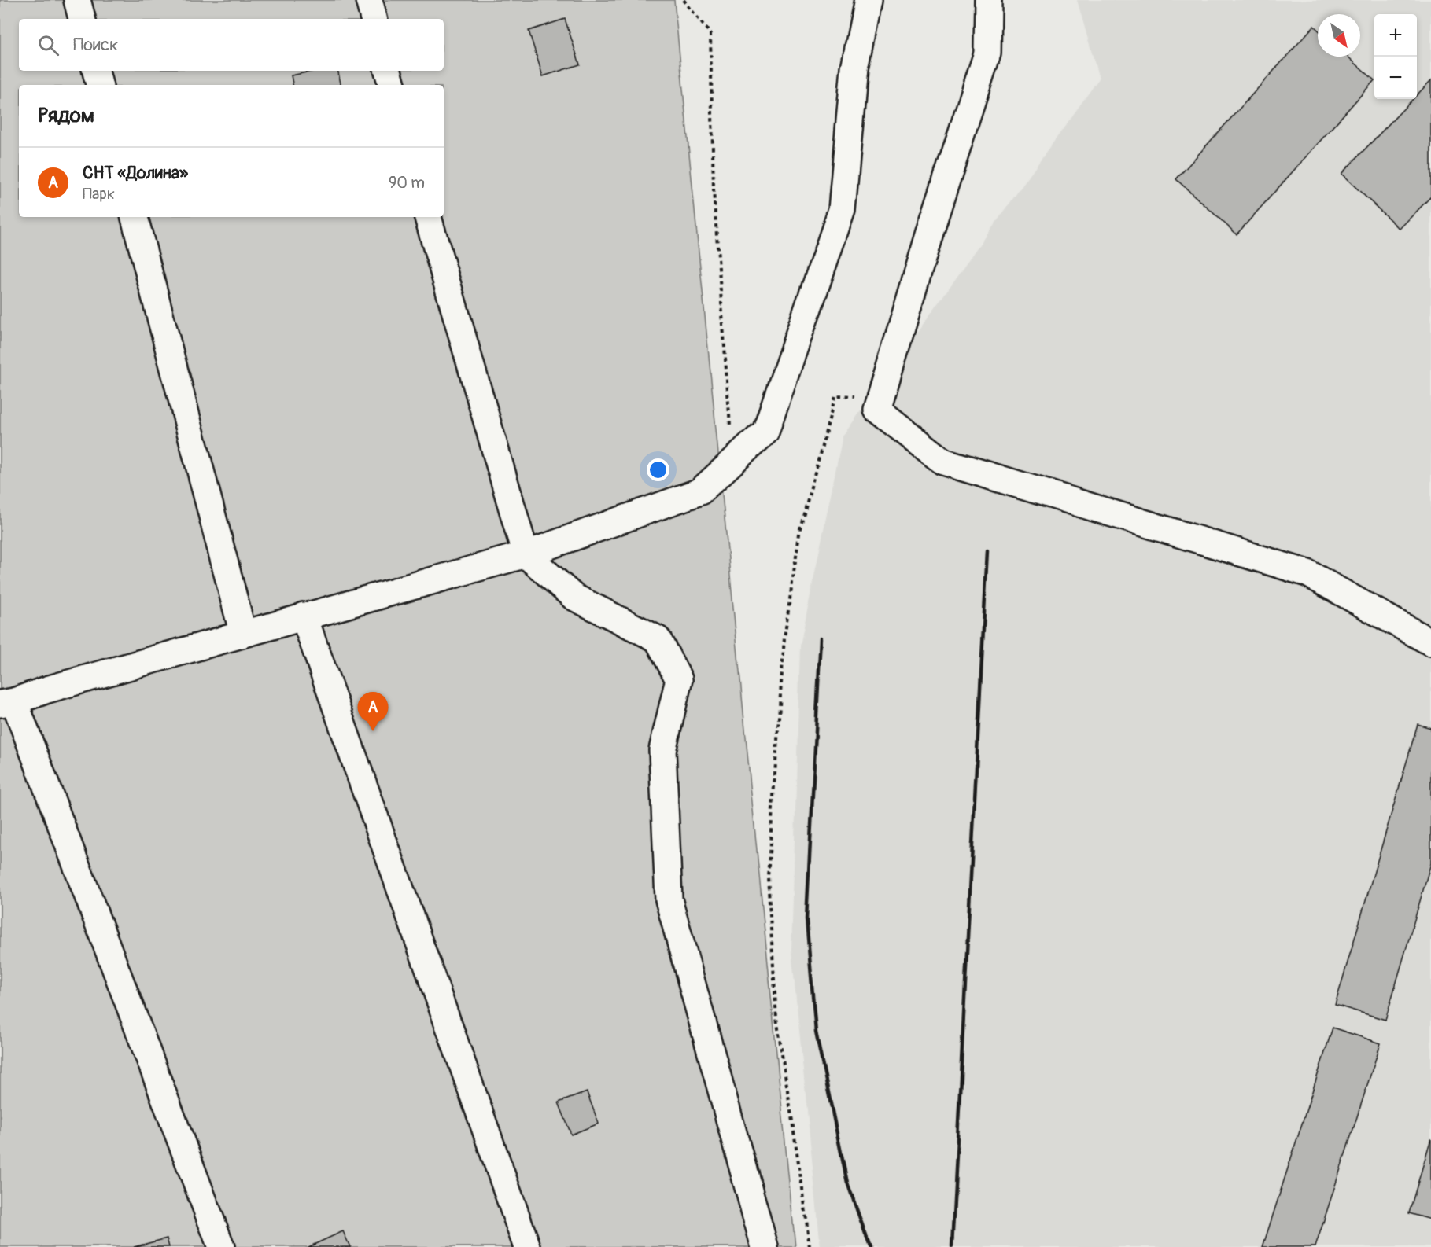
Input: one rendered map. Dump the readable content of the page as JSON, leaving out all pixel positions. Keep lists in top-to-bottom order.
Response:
{
  "north": "bottom right",
  "page": {
    "map_buttons": ["+", "−"],
    "search": "Поиск",
    "heading": "Рядом",
    "list": [
      {
        "mark": "A",
        "name": "СНТ «Долина»",
        "note": "Парк",
        "value": "90 m"
      }
    ],
    "pins": "A"
  }
}
